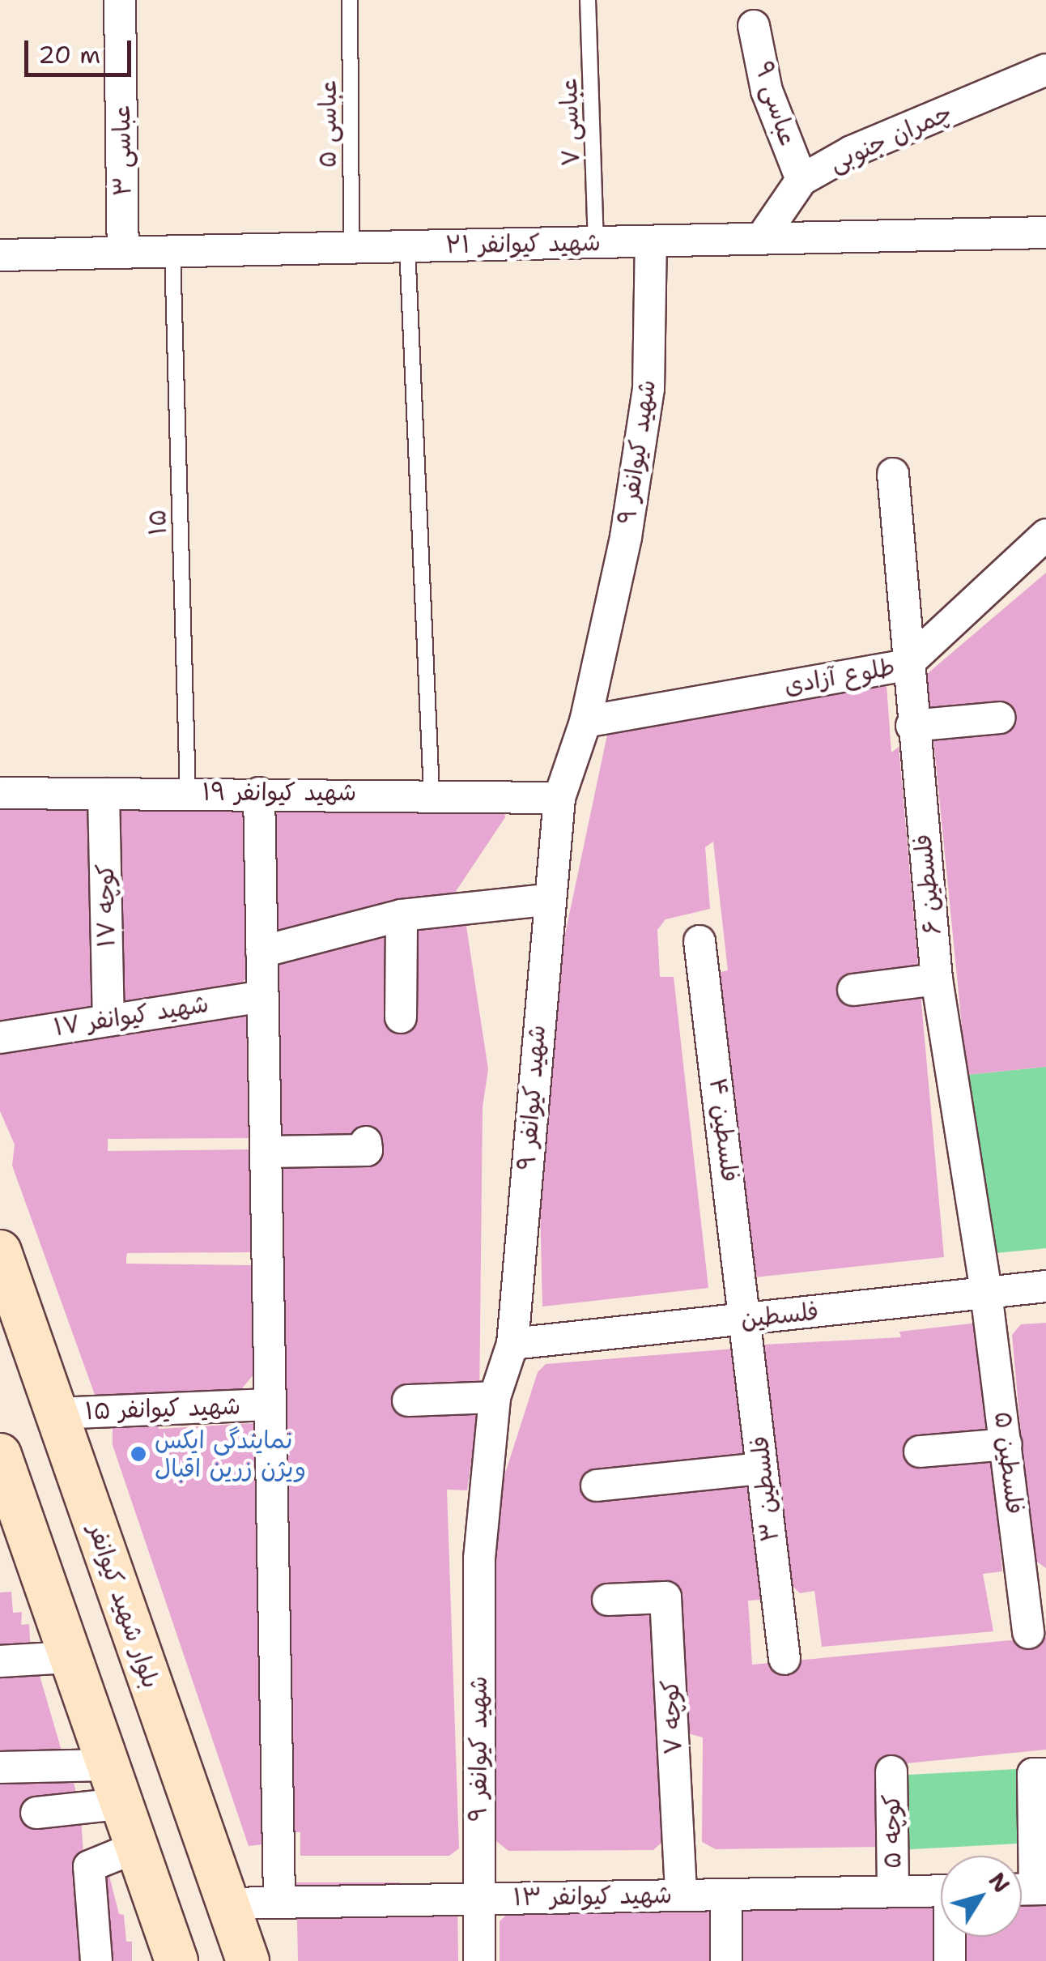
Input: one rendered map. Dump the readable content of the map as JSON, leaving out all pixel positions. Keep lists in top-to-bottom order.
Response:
{
  "streets": {
    "main road": ["بلوار شهید کیوانفر"],
    "street": [
      "عباسی ۹",
      "چمران جنوبی",
      "عباسی ۳",
      "شهید کیوانفر ۲۱",
      "شهید کیوانفر ۹",
      "طلوع آزادی",
      "شهید کیوانفر ۱۹",
      "فلسطین ۶",
      "کوچه ۱۷",
      "شهید کیوانفر ۱۷",
      "فلسطین ۴",
      "فلسطین",
      "شهید کیوانفر ۱۵",
      "فلسطین ۵",
      "فلسطین ۳",
      "کوچه ۷",
      "کوچه ۵",
      "شهید کیوانفر ۱۳"
    ],
    "lane": ["عباسی ۷", "عباسی ۵", "۱۵"]
  },
  "crossings": [
    ["عباسی ۹", "چمران جنوبی"],
    ["عباسی ۷", "شهید کیوانفر ۲۱"],
    ["عباسی ۵", "شهید کیوانفر ۲۱"],
    ["چمران جنوبی", "شهید کیوانفر ۲۱"],
    ["عباسی ۳", "شهید کیوانفر ۲۱"],
    ["شهید کیوانفر ۲۱", "شهید کیوانفر ۹"],
    ["شهید کیوانفر ۲۱", "۱۵"],
    ["شهید کیوانفر ۹", "طلوع آزادی"],
    ["شهید کیوانفر ۹", "شهید کیوانفر ۱۹"],
    ["شهید کیوانفر ۹", "فلسطین"],
    ["شهید کیوانفر ۹", "شهید کیوانفر ۱۳"],
    ["۱۵", "شهید کیوانفر ۱۹"],
    ["طلوع آزادی", "فلسطین ۶"],
    ["شهید کیوانفر ۱۹", "کوچه ۱۷"],
    ["فلسطین ۶", "فلسطین"],
    ["فلسطین ۶", "فلسطین ۵"],
    ["کوچه ۱۷", "شهید کیوانفر ۱۷"],
    ["فلسطین ۴", "فلسطین"],
    ["فلسطین ۴", "فلسطین ۳"],
    ["فلسطین", "فلسطین ۵"],
    ["فلسطین", "فلسطین ۳"],
    ["شهید کیوانفر ۱۵", "بلوار شهید کیوانفر"],
    ["بلوار شهید کیوانفر", "شهید کیوانفر ۱۳"],
    ["کوچه ۷", "شهید کیوانفر ۱۳"],
    ["کوچه ۵", "شهید کیوانفر ۱۳"]
  ],
  "places": ["نمایندگی ایکس ویژن زرین اقبال"],
  "scale_bar": "20 m",
  "north": "top right"
}
